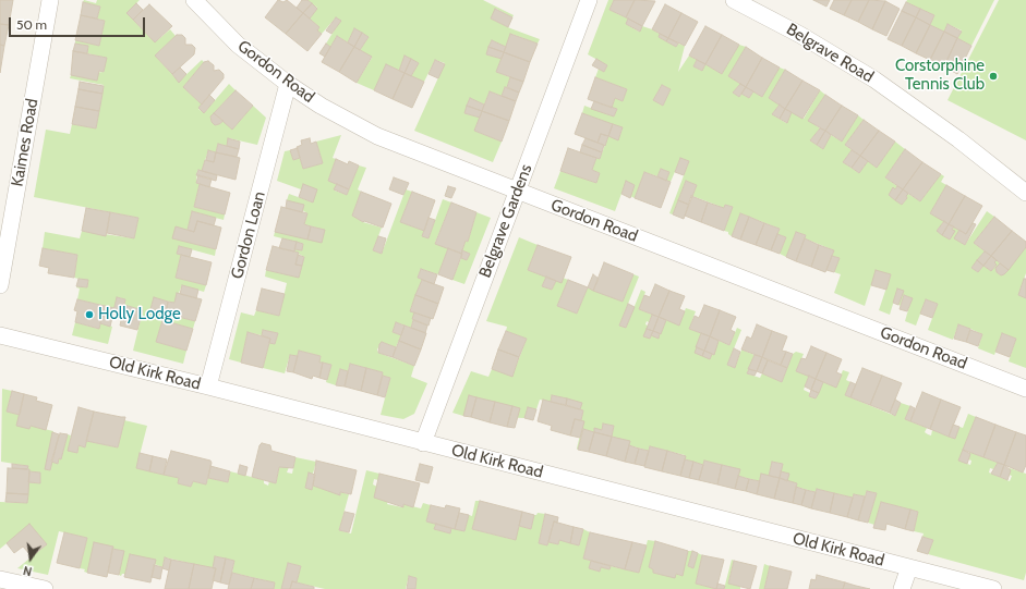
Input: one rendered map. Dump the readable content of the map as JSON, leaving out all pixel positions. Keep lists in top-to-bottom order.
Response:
{
  "streets": {
    "street": [
      "Belgrave Road",
      "Gordon Road",
      "Kaimes Road",
      "Belgrave Gardens",
      "Gordon Loan",
      "Old Kirk Road"
    ]
  },
  "crossings": [
    ["Gordon Road", "Belgrave Gardens"],
    ["Gordon Road", "Gordon Loan"],
    ["Belgrave Gardens", "Old Kirk Road"],
    ["Gordon Loan", "Old Kirk Road"]
  ],
  "places": ["Corstorphine Tennis Club", "Holly Lodge"],
  "scale_bar": "50 m",
  "north": "bottom"
}
